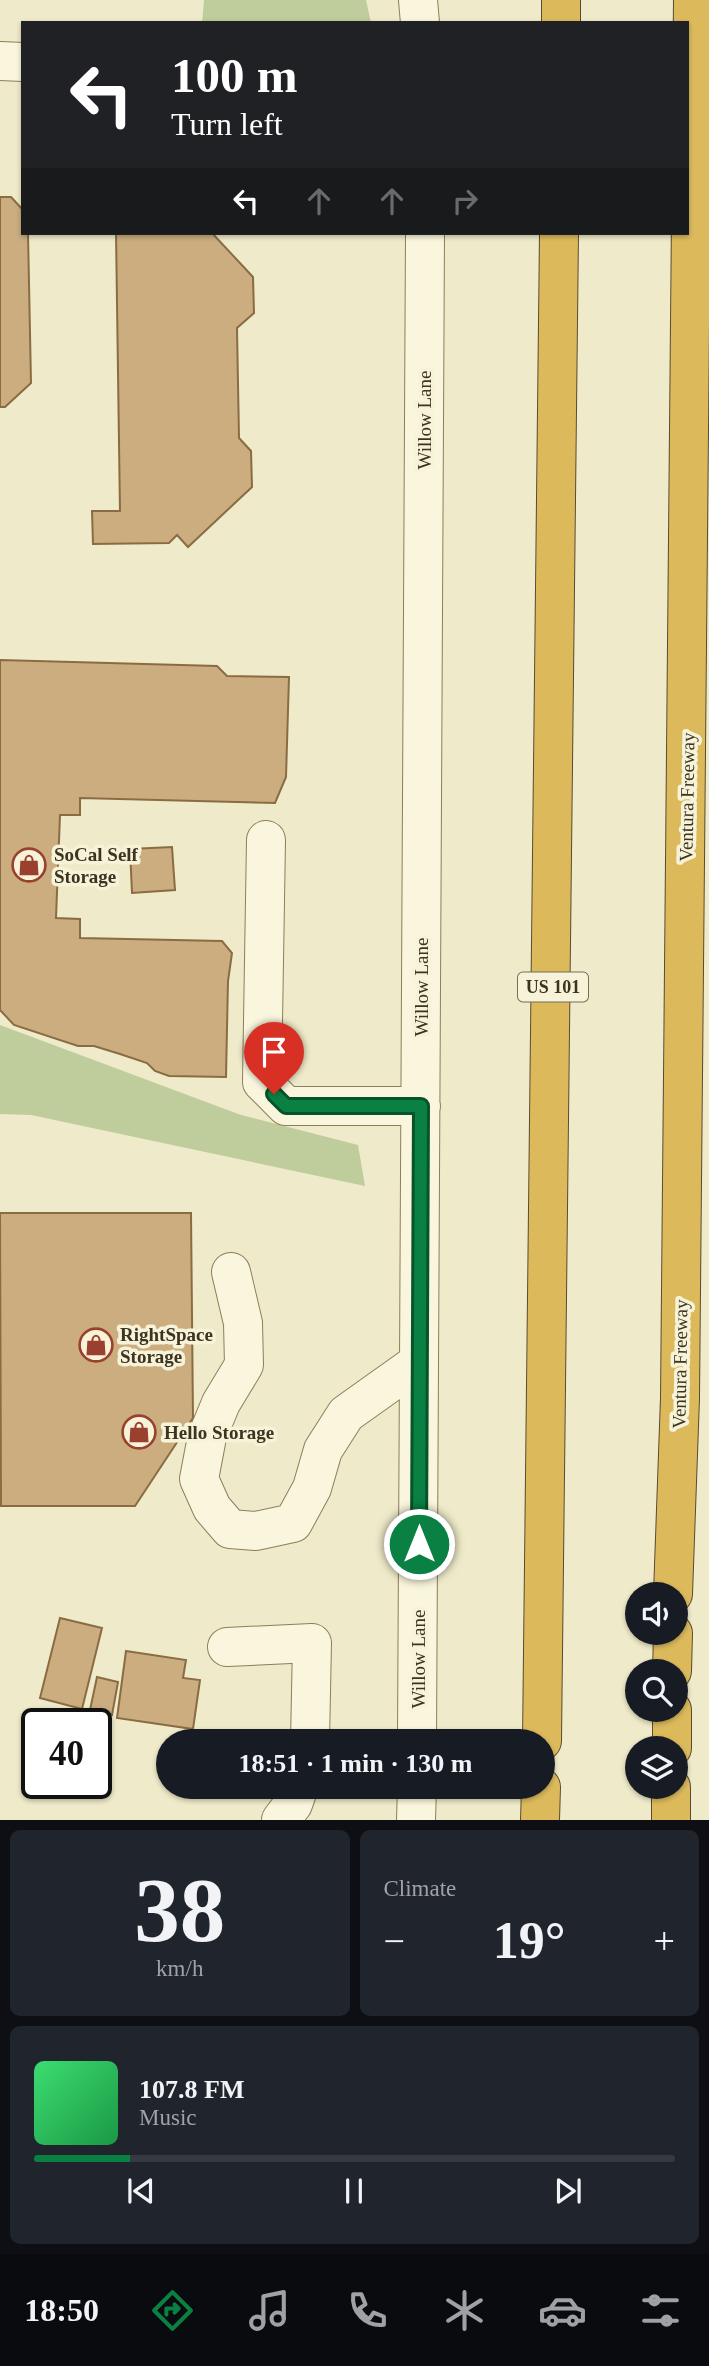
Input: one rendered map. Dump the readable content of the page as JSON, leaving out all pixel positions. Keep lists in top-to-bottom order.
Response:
{
  "streets": {
    "highway": ["Ventura Freeway", "US 101"],
    "street": ["Willow Lane"]
  },
  "places": {
    "shop": ["SoCal Self Storage", "RightSpace Storage", "Hello Storage"]
  },
  "page": {
    "turn": ["100 m", "Turn left"],
    "limit": "40",
    "trip": "18:51 · 1 min · 130 m",
    "tile": [
      ["38", "km/h"],
      "Climate"
    ],
    "heat": ["−", "19°", "+"],
    "song": ["107.8 FM", "Music"],
    "tabs": "18:50"
  }
}
